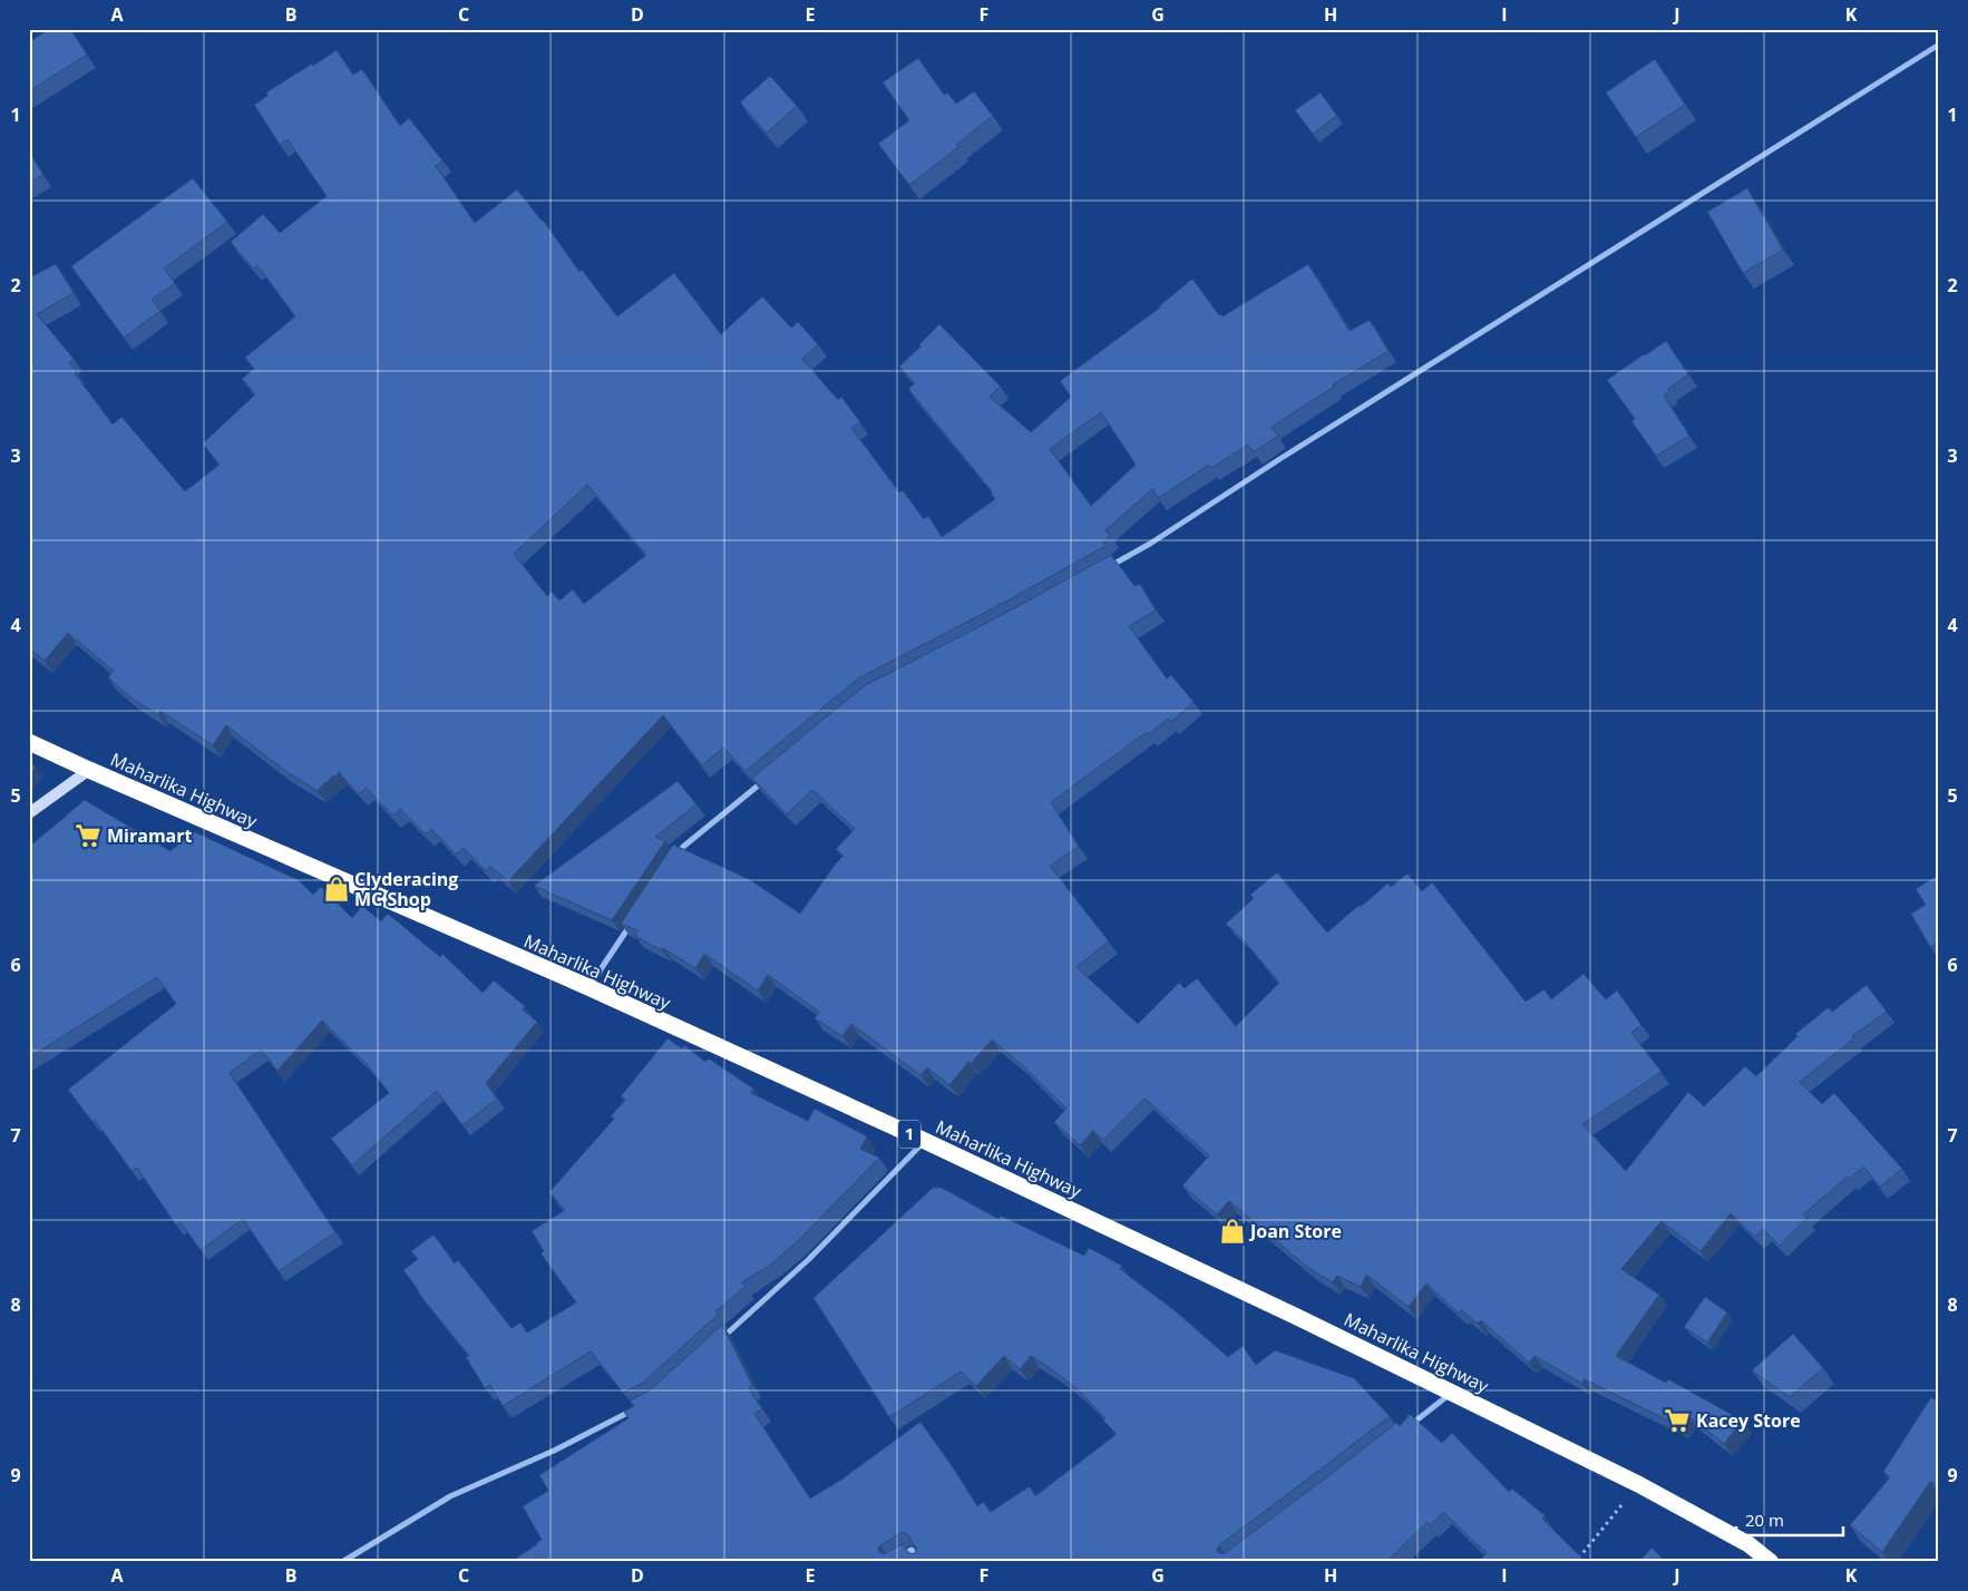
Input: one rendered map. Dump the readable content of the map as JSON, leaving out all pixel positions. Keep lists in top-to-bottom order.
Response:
{
  "streets": {
    "highway": ["Maharlika Highway", "1"]
  },
  "places": {
    "supermarket": ["Miramart", "Kacey Store"],
    "shop": ["Clyderacing MC Shop", "Joan Store"]
  },
  "scale_bar": "20 m",
  "grid": {
    "columns": [
      "A",
      "B",
      "C",
      "D",
      "E",
      "F",
      "G",
      "H",
      "I",
      "J",
      "K"
    ],
    "rows": [
      "1",
      "2",
      "3",
      "4",
      "5",
      "6",
      "7",
      "8",
      "9"
    ]
  }
}
